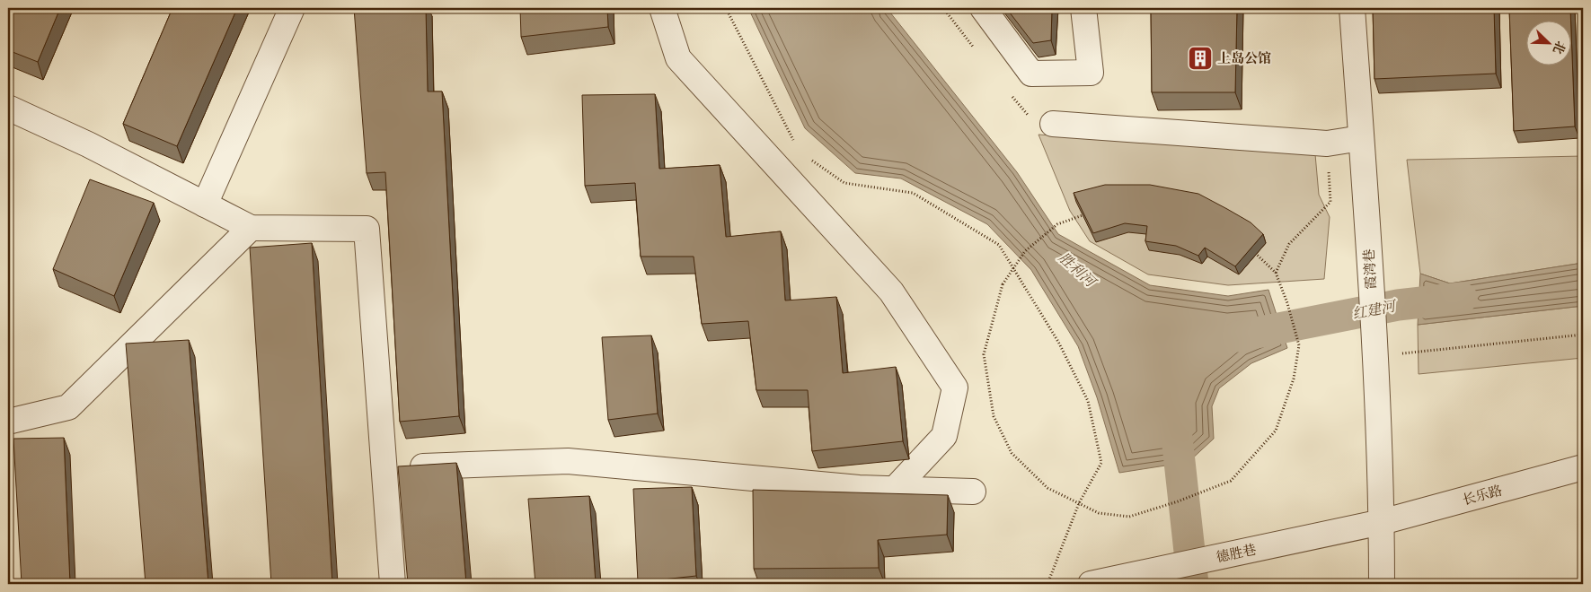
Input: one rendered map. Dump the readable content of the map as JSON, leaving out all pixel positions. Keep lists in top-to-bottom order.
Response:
{
  "streets": {
    "street": ["霞湾巷", "长乐路", "德胜巷"]
  },
  "crossings": [
    ["霞湾巷", "长乐路"],
    ["霞湾巷", "德胜巷"],
    ["长乐路", "德胜巷"]
  ],
  "water": ["胜利河", "红建河"],
  "places": {
    "building": ["上岛公馆"]
  },
  "north": "bottom right"
}
